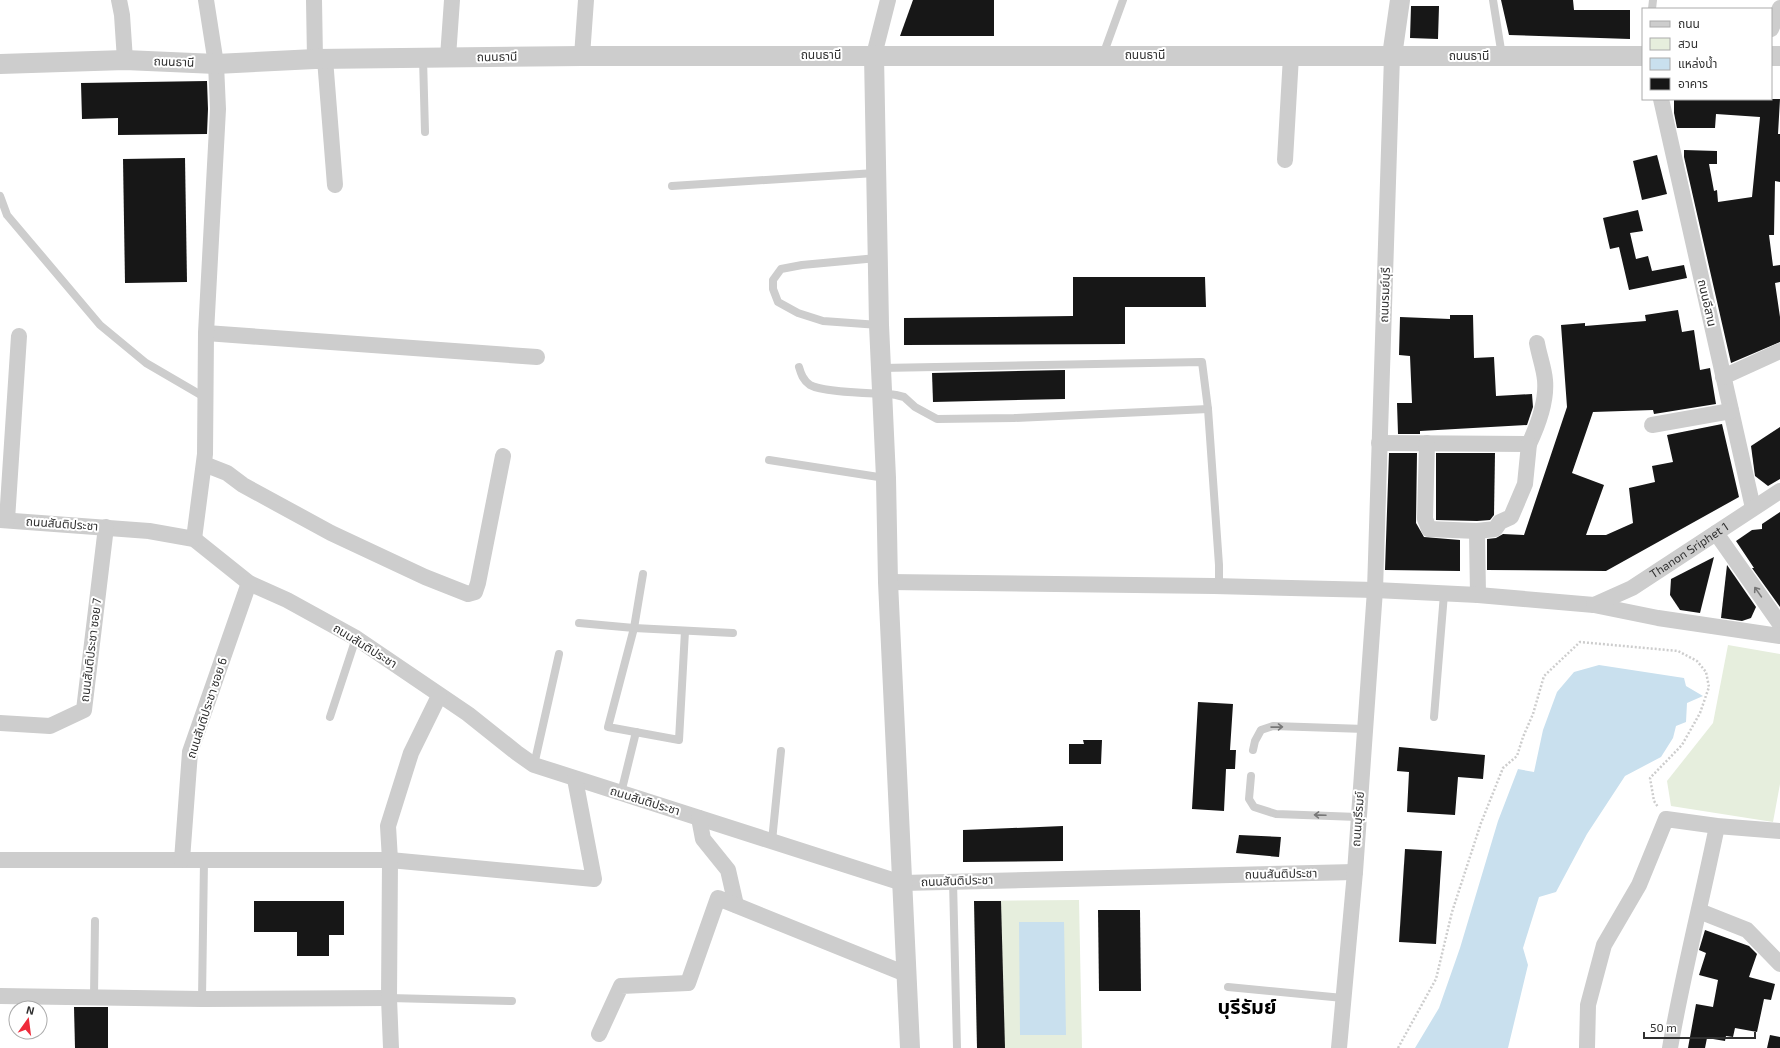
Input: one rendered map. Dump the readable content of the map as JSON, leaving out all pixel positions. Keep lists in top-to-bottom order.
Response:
{
  "streets": {
    "street": [
      "ถนนธานี",
      "ถนนรมย์บุรี",
      "ถนนอีสาน",
      "ถนนสันติประชา",
      "Thanon Sriphet 1",
      "ถนนสันติประชา ซอย 7",
      "ถนนสันติประชา ซอย 6",
      "ถนนบุรีรมย์"
    ]
  },
  "crossings": [
    ["ถนนธานี", "ถนนรมย์บุรี"],
    ["ถนนรมย์บุรี", "ถนนบุรีรมย์"],
    ["ถนนอีสาน", "Thanon Sriphet 1"],
    ["ถนนสันติประชา", "ถนนสันติประชา ซอย 7"],
    ["ถนนสันติประชา", "ถนนสันติประชา ซอย 6"],
    ["ถนนสันติประชา", "ถนนบุรีรมย์"]
  ],
  "districts": ["บุรีรัมย์"],
  "legend": [
    "ถนน",
    "สวน",
    "แหล่งน้ำ",
    "อาคาร"
  ],
  "scale_bar": "50 m",
  "north": "top"
}
